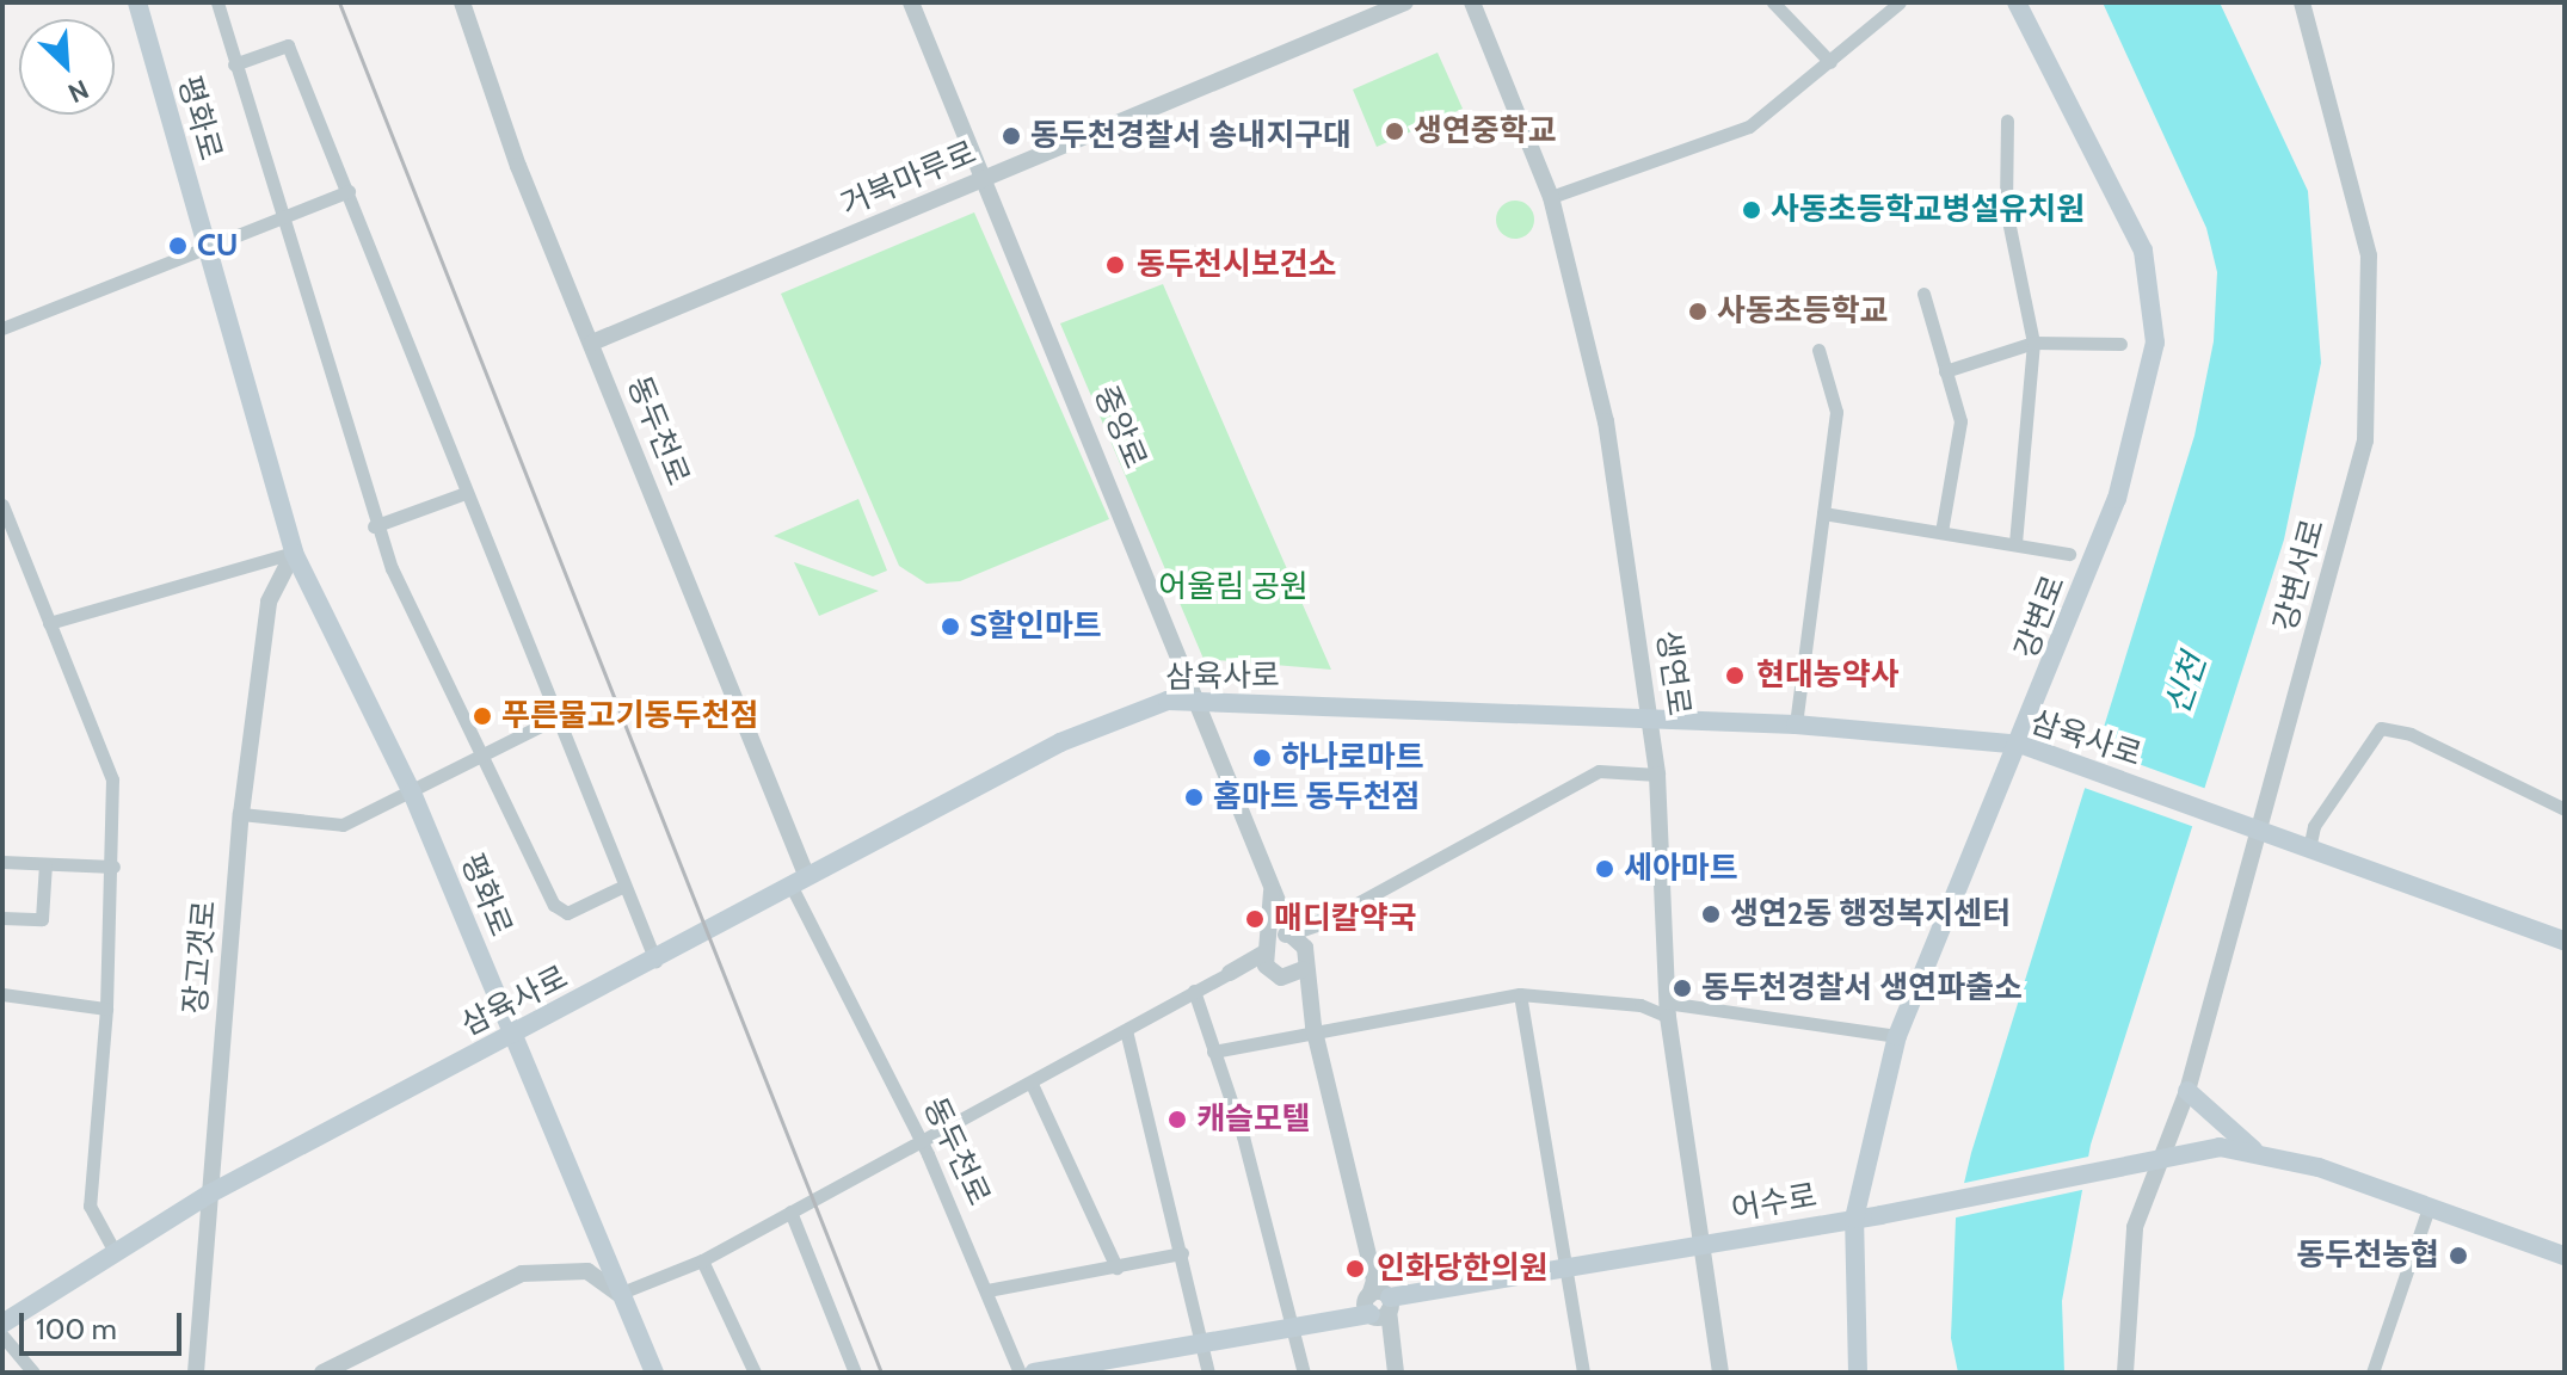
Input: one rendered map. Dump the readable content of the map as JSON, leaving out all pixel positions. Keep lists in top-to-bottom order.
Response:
{
  "streets": {
    "main road": [
      "평화로",
      "강변로",
      "삼육사로",
      "어수로"
    ],
    "street": [
      "거북마루로",
      "중앙로",
      "동두천로",
      "강변서로",
      "생연로",
      "장고갯로"
    ]
  },
  "crossings": [
    ["평화로", "삼육사로"],
    ["평화로", "장고갯로"],
    ["거북마루로", "중앙로"],
    ["거북마루로", "동두천로"],
    ["중앙로", "삼육사로"],
    ["동두천로", "삼육사로"],
    ["강변서로", "삼육사로"],
    ["강변서로", "어수로"],
    ["강변로", "삼육사로"],
    ["강변로", "어수로"],
    ["생연로", "삼육사로"],
    ["생연로", "어수로"],
    ["삼육사로", "장고갯로"]
  ],
  "water": ["신천"],
  "parks": ["어울림 공원"],
  "places": [
    "생연중학교",
    "동두천경찰서 송내지구대",
    "사동초등학교병설유치원",
    "CU",
    "동두천시보건소",
    "사동초등학교",
    "S할인마트",
    "현대농약사",
    "푸른물고기동두천점",
    "하나로마트",
    "홈마트 동두천점",
    "세아마트",
    "생연2동 행정복지센터",
    "매디칼약국",
    "동두천경찰서 생연파출소",
    "캐슬모텔",
    "동두천농협",
    "인화당한의원"
  ],
  "scale_bar": "100 m",
  "north": "bottom right"
}
